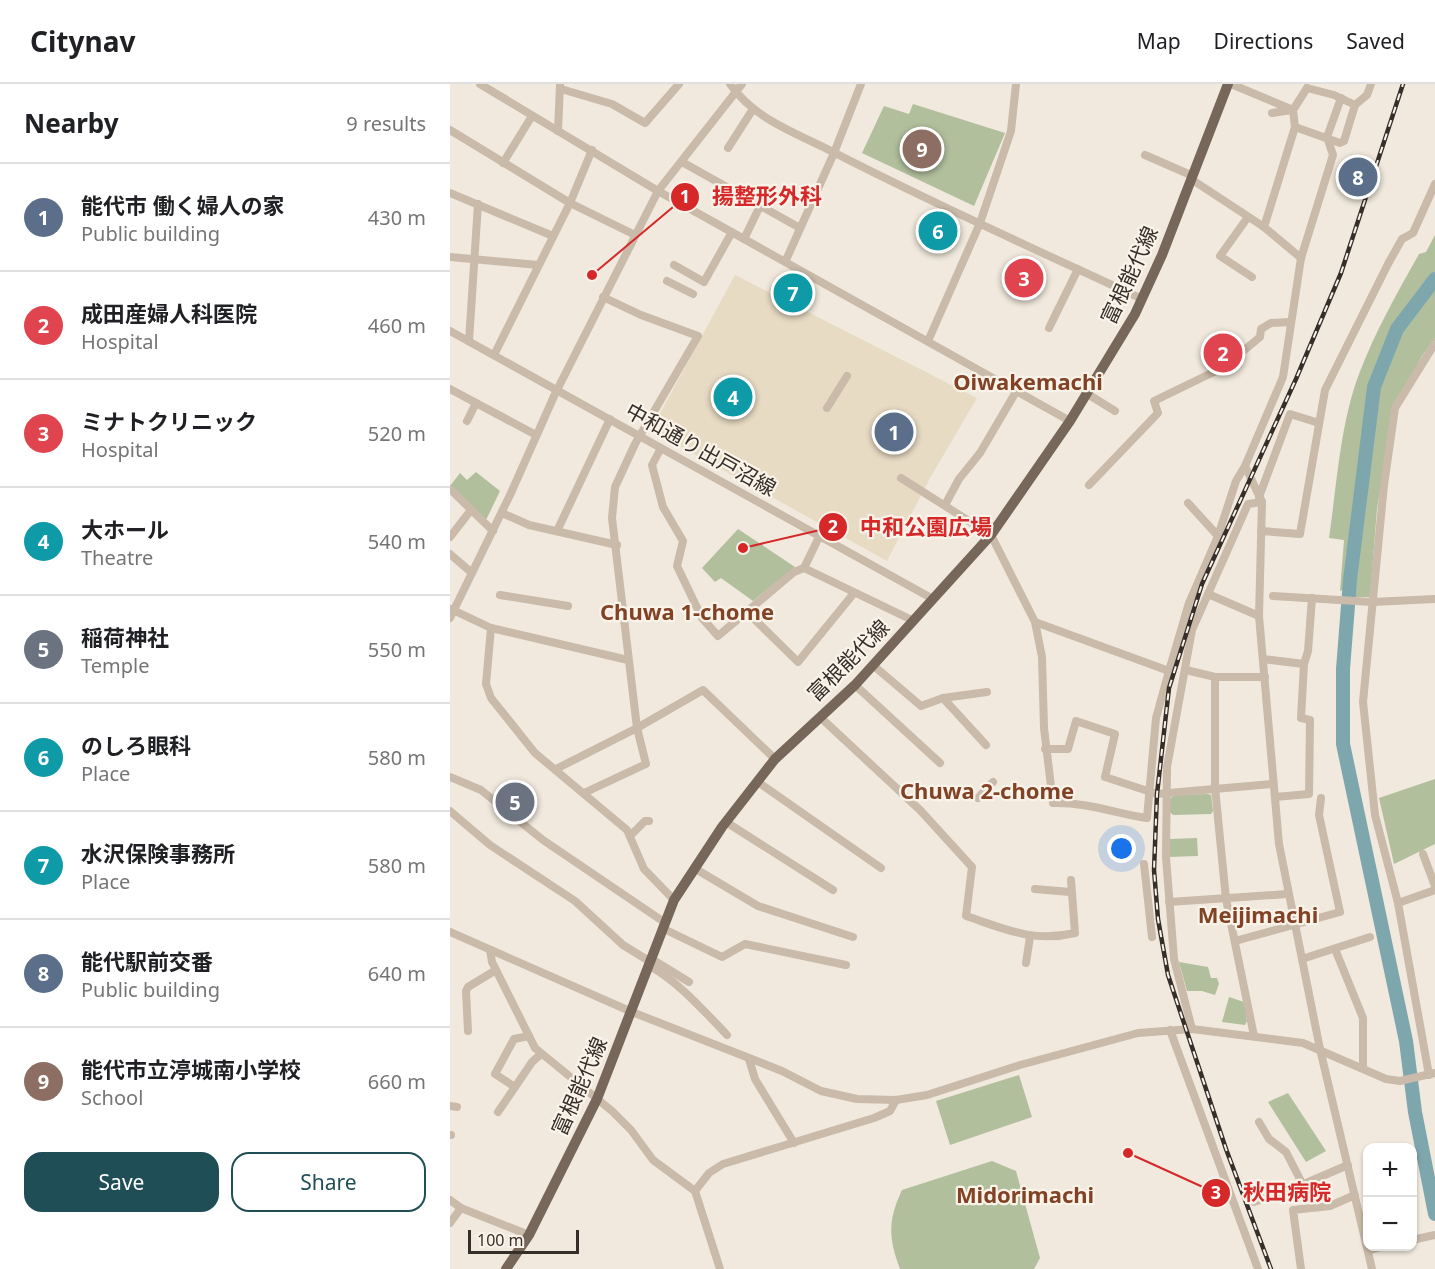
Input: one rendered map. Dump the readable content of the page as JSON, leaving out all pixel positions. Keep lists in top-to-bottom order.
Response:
{
  "streets": {
    "main road": ["富根能代線"],
    "street": ["中和通り出戸沼線"]
  },
  "crossings": [
    ["富根能代線", "中和通り出戸沼線"]
  ],
  "districts": [
    "Oiwakemachi",
    "Chuwa 1-chome",
    "Chuwa 2-chome",
    "Meijimachi",
    "Midorimachi"
  ],
  "places": ["揚整形外科", "中和公園広場", "秋田病院"],
  "scale_bar": "100 m",
  "page": {
    "header": "Citynav",
    "nav": ["Map", "Directions", "Saved"],
    "heading": ["Nearby", "9 results"],
    "pins": [
      "9",
      "8",
      "6",
      "3",
      "7",
      "2",
      "4",
      "1",
      "5"
    ],
    "list": [
      {
        "mark": "1",
        "name": "能代市 働く婦人の家",
        "note": "Public building",
        "value": "430 m"
      },
      {
        "mark": "2",
        "name": "成田産婦人科医院",
        "note": "Hospital",
        "value": "460 m"
      },
      {
        "mark": "3",
        "name": "ミナトクリニック",
        "note": "Hospital",
        "value": "520 m"
      },
      {
        "mark": "4",
        "name": "大ホール",
        "note": "Theatre",
        "value": "540 m"
      },
      {
        "mark": "5",
        "name": "稲荷神社",
        "note": "Temple",
        "value": "550 m"
      },
      {
        "mark": "6",
        "name": "のしろ眼科",
        "note": "Place",
        "value": "580 m"
      },
      {
        "mark": "7",
        "name": "水沢保険事務所",
        "note": "Place",
        "value": "580 m"
      },
      {
        "mark": "8",
        "name": "能代駅前交番",
        "note": "Public building",
        "value": "640 m"
      },
      {
        "mark": "9",
        "name": "能代市立渟城南小学校",
        "note": "School",
        "value": "660 m"
      }
    ],
    "buttons": ["Save", "Share"],
    "map_buttons": ["+", "−"],
    "scale": "100 m"
  }
}
